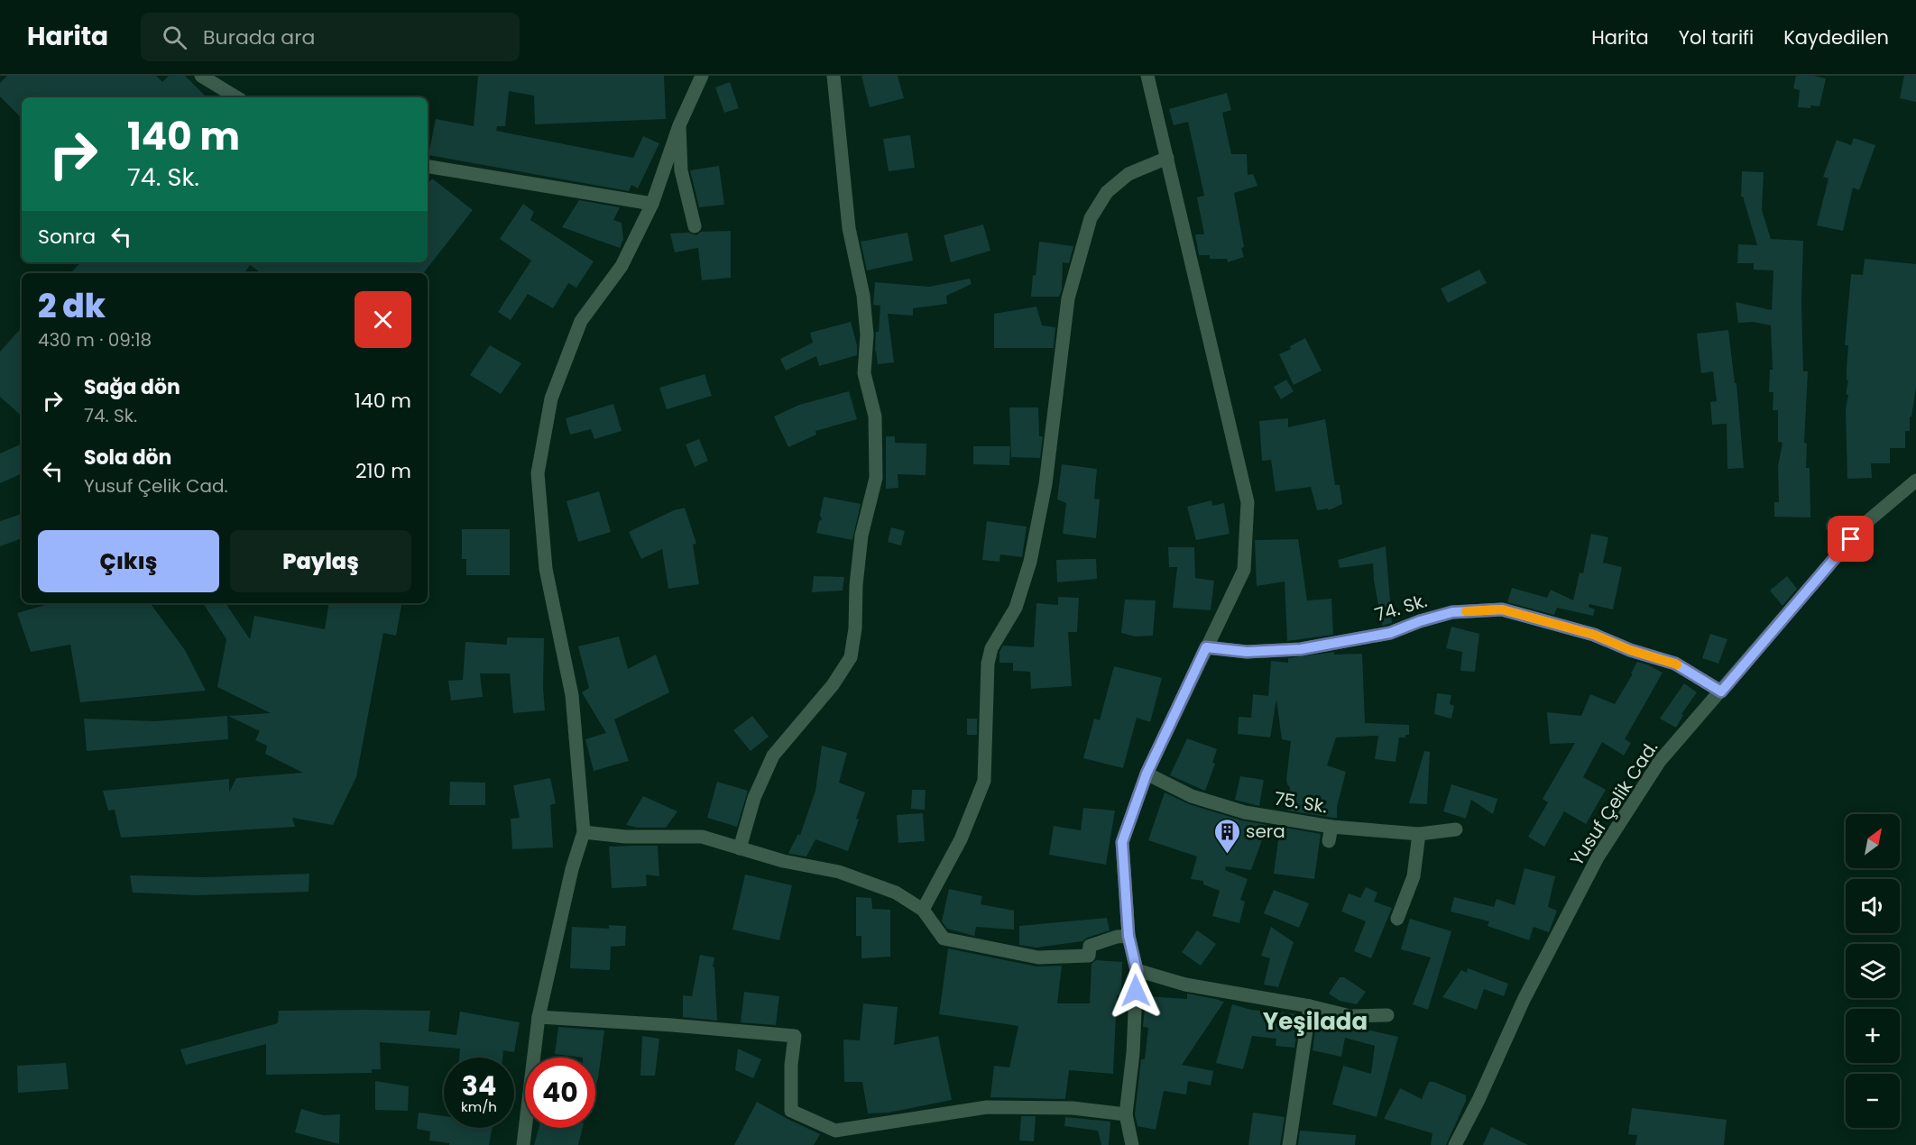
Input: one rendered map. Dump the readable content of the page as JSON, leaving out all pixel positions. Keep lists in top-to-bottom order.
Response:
{
  "streets": {
    "street": ["74. Sk.", "75. Sk.", "Yusuf Çelik Cad."]
  },
  "crossings": [
    ["74. Sk.", "Yusuf Çelik Cad."]
  ],
  "districts": ["Yeşilada"],
  "places": {
    "building": ["sera"]
  },
  "north": "top right",
  "page": {
    "header": "Harita",
    "search": "Burada ara",
    "nav": ["Harita", "Yol tarifi", "Kaydedilen"],
    "turn": ["140 m", "74. Sk."],
    "then": "Sonra",
    "heading": ["2 dk", "430 m · 09:18"],
    "list": [
      {
        "name": "Sağa dön",
        "note": "74. Sk.",
        "value": "140 m"
      },
      {
        "name": "Sola dön",
        "note": "Yusuf Çelik Cad.",
        "value": "210 m"
      }
    ],
    "buttons": ["Çıkış", "Paylaş"],
    "map_buttons": ["+", "−"],
    "speed": "34 km/h",
    "limit": "40"
  }
}
